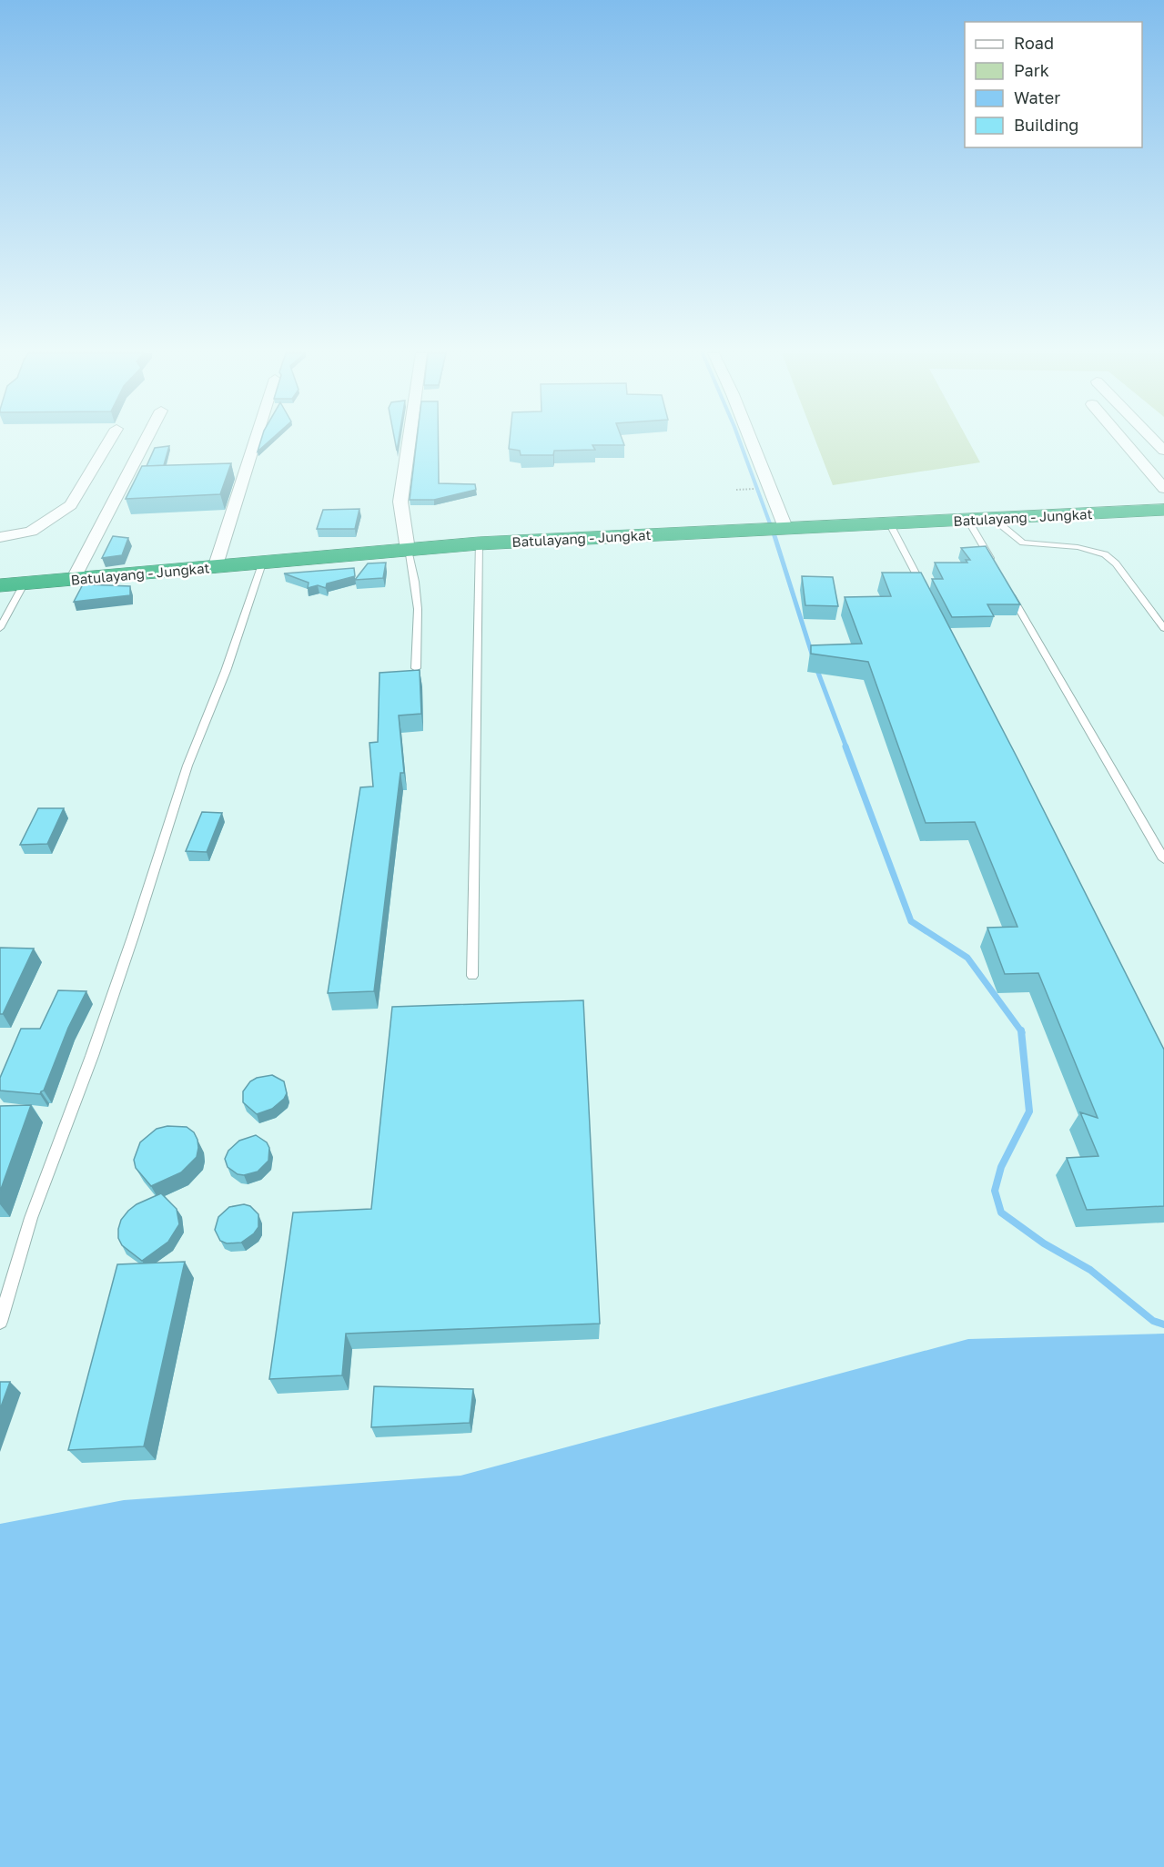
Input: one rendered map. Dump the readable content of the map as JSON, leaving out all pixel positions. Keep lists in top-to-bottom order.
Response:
{
  "streets": {
    "highway": ["Batulayang - Jungkat"]
  },
  "legend": [
    "Road",
    "Park",
    "Water",
    "Building"
  ]
}
